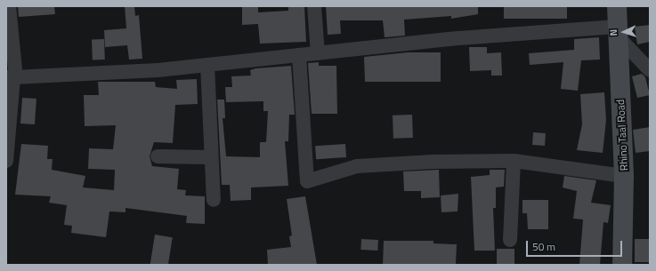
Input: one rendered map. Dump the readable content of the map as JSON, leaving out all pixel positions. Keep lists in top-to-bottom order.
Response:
{
  "streets": {
    "street": ["Rhino Taal Road"]
  },
  "scale_bar": "50 m",
  "north": "left"
}
